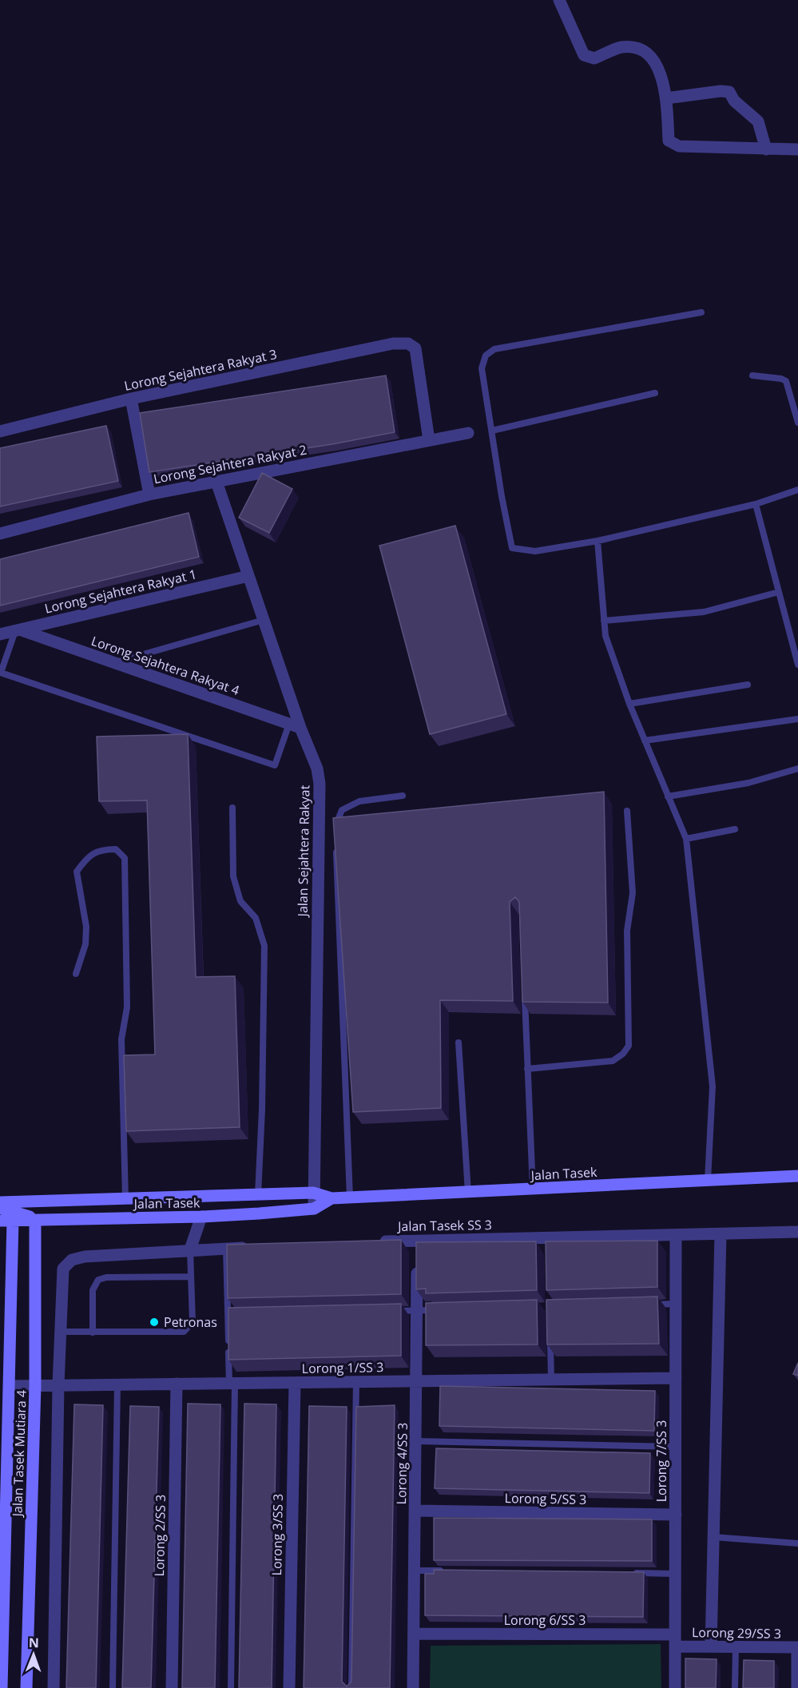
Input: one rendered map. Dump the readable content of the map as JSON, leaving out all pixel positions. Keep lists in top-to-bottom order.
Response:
{
  "streets": {
    "main road": ["Jalan Tasek", "Jalan Tasek Mutiara 4"],
    "street": [
      "Lorong Sejahtera Rakyat 3",
      "Lorong Sejahtera Rakyat 2",
      "Lorong Sejahtera Rakyat 1",
      "Lorong Sejahtera Rakyat 4",
      "Jalan Sejahtera Rakyat",
      "Jalan Tasek SS 3",
      "Lorong 1/SS 3",
      "Lorong 7/SS 3",
      "Lorong 4/SS 3",
      "Lorong 5/SS 3",
      "Lorong 3/SS 3",
      "Lorong 2/SS 3",
      "Lorong 6/SS 3",
      "Lorong 29/SS 3"
    ]
  },
  "crossings": [
    ["Lorong Sejahtera Rakyat 3", "Lorong Sejahtera Rakyat 2"],
    ["Lorong Sejahtera Rakyat 2", "Jalan Sejahtera Rakyat"],
    ["Lorong Sejahtera Rakyat 1", "Lorong Sejahtera Rakyat 4"],
    ["Lorong Sejahtera Rakyat 1", "Jalan Sejahtera Rakyat"],
    ["Lorong Sejahtera Rakyat 4", "Jalan Sejahtera Rakyat"],
    ["Jalan Sejahtera Rakyat", "Jalan Tasek"],
    ["Jalan Tasek", "Jalan Tasek Mutiara 4"],
    ["Jalan Tasek SS 3", "Lorong 7/SS 3"],
    ["Jalan Tasek SS 3", "Lorong 4/SS 3"],
    ["Lorong 1/SS 3", "Jalan Tasek Mutiara 4"],
    ["Lorong 1/SS 3", "Lorong 7/SS 3"],
    ["Lorong 1/SS 3", "Lorong 4/SS 3"],
    ["Lorong 1/SS 3", "Lorong 3/SS 3"],
    ["Lorong 1/SS 3", "Lorong 2/SS 3"],
    ["Lorong 7/SS 3", "Lorong 5/SS 3"],
    ["Lorong 7/SS 3", "Lorong 6/SS 3"],
    ["Lorong 7/SS 3", "Lorong 29/SS 3"],
    ["Lorong 4/SS 3", "Lorong 5/SS 3"],
    ["Lorong 4/SS 3", "Lorong 6/SS 3"],
    ["Lorong 6/SS 3", "Lorong 29/SS 3"]
  ],
  "places": ["Petronas"],
  "north": "top"
}
